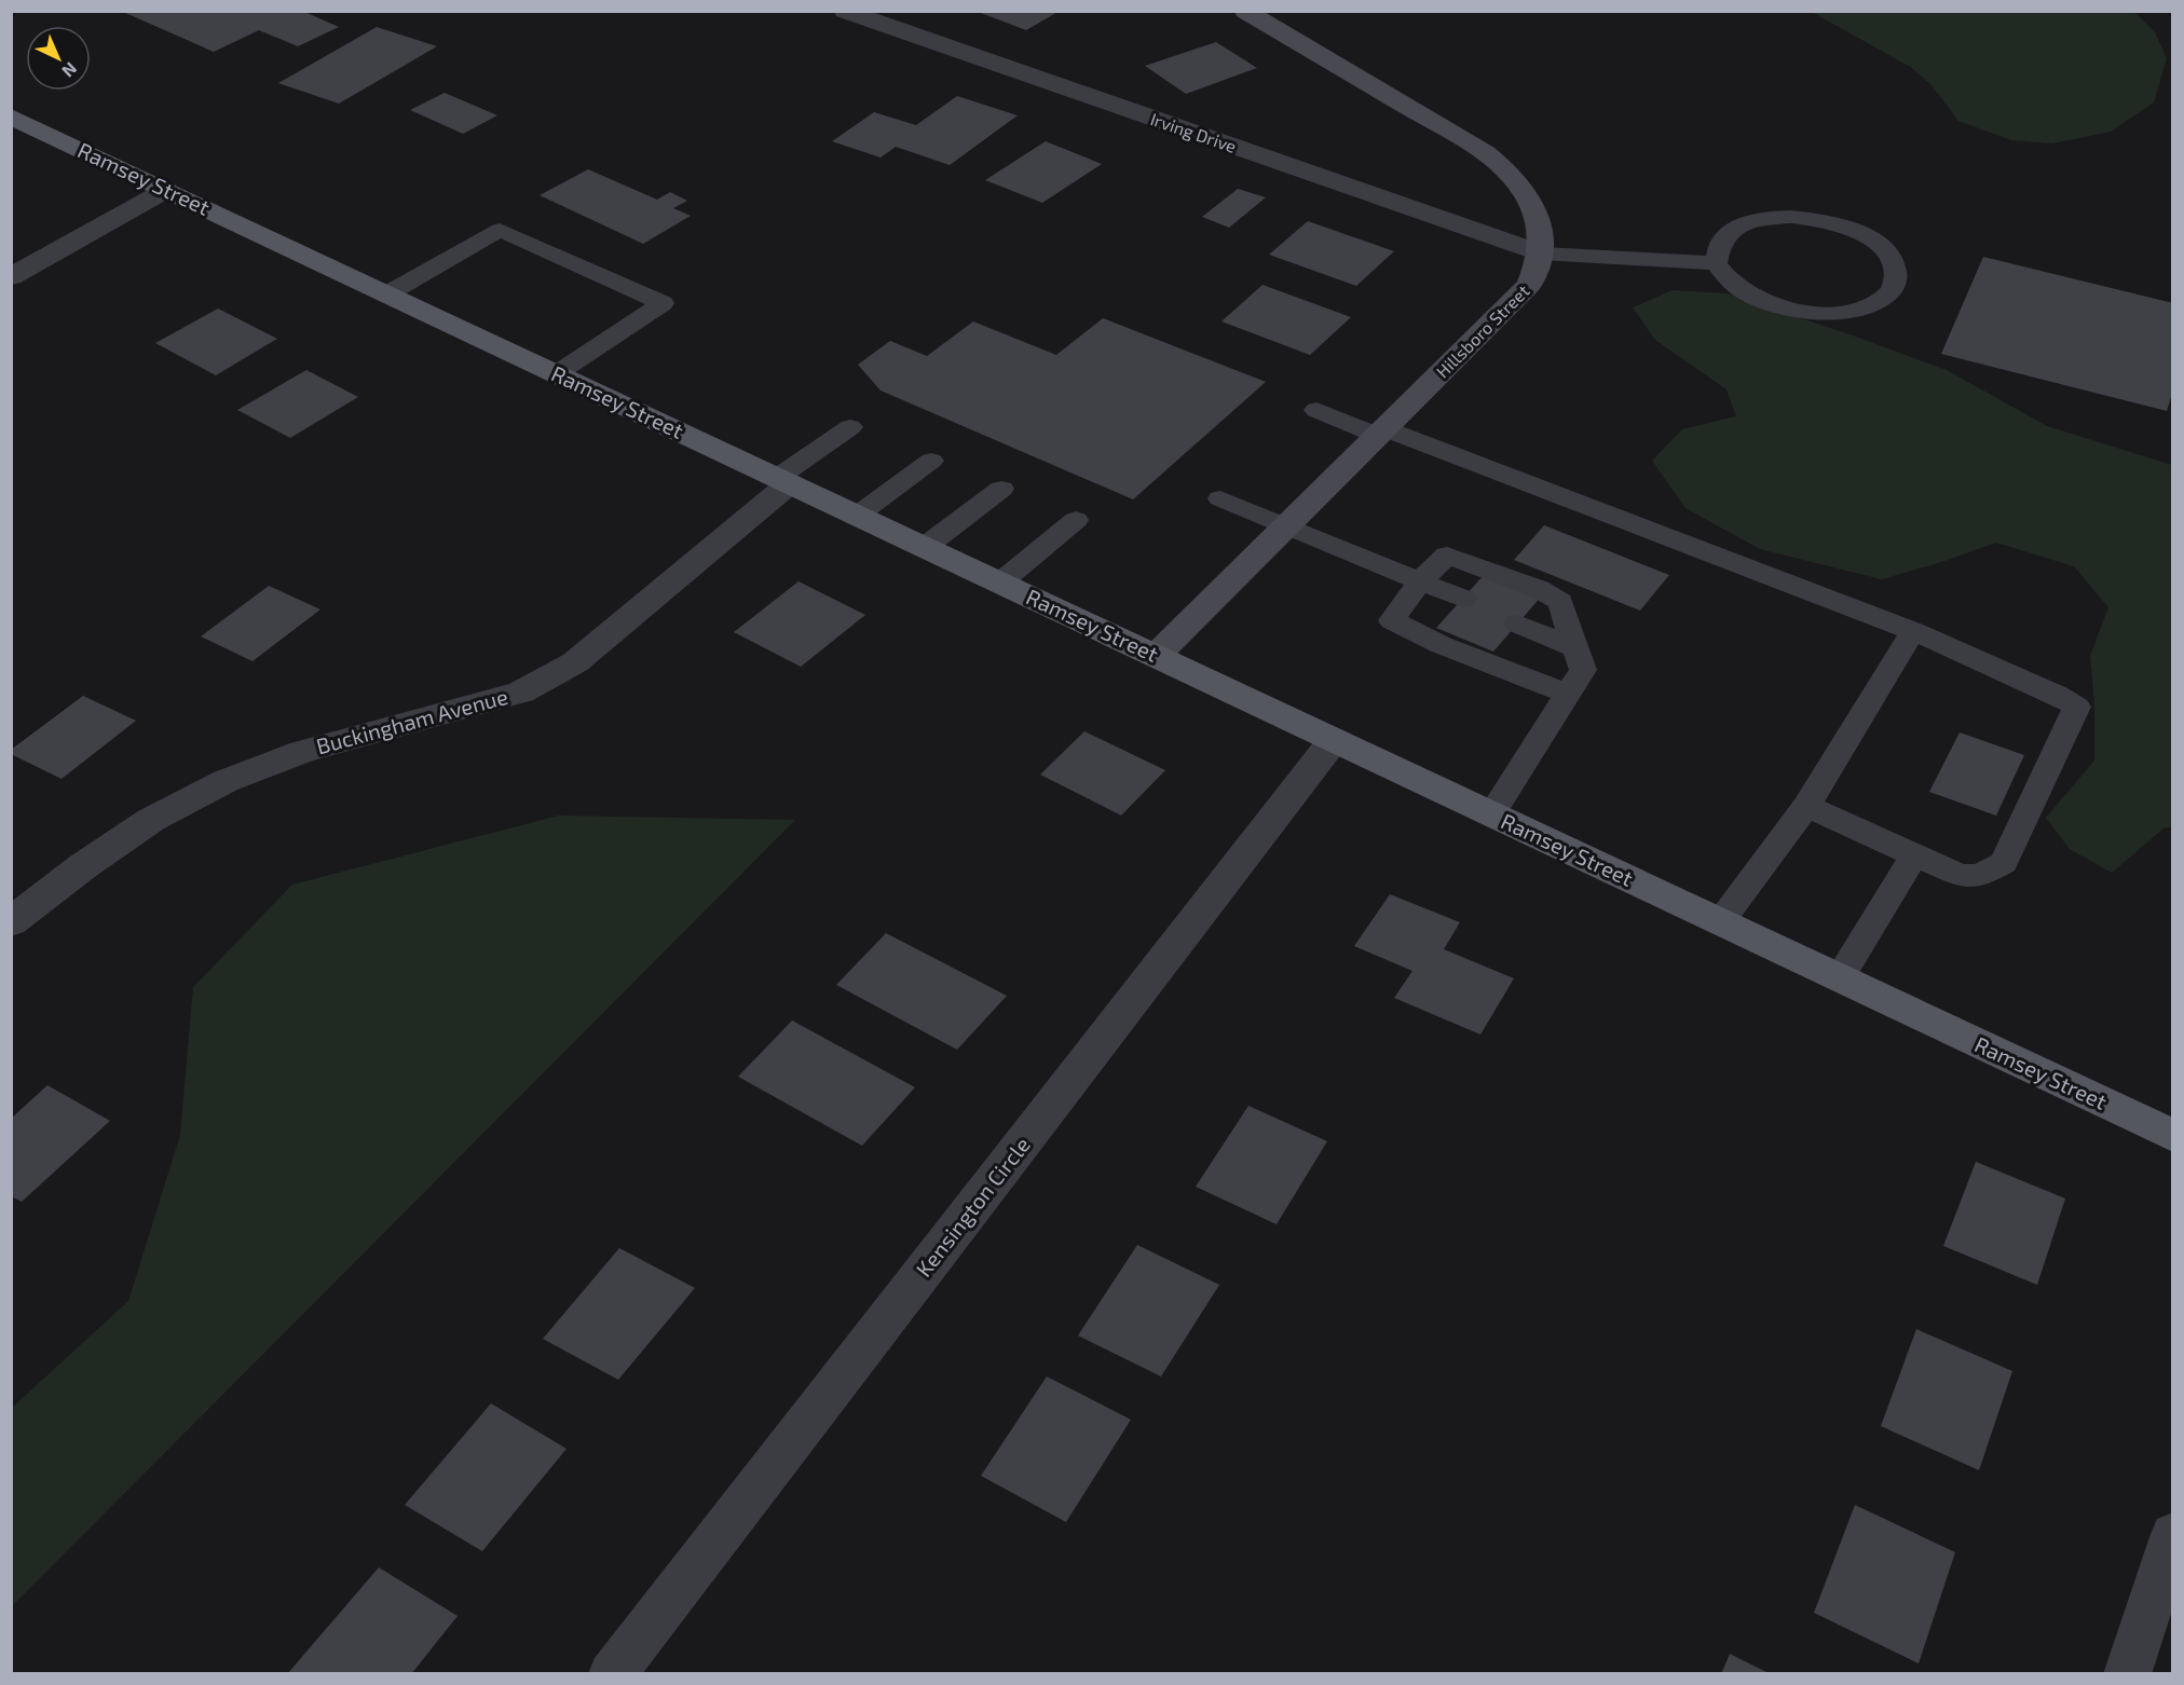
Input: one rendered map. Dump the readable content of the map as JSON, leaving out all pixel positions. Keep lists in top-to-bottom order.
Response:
{
  "streets": {
    "main road": ["Ramsey Street"],
    "street": [
      "Irving Drive",
      "Hillsboro Street",
      "Buckingham Avenue",
      "Kensington Circle"
    ]
  },
  "crossings": [
    ["Irving Drive", "Hillsboro Street"],
    ["Ramsey Street", "Hillsboro Street"],
    ["Ramsey Street", "Buckingham Avenue"],
    ["Ramsey Street", "Kensington Circle"]
  ],
  "north": "bottom right"
}
